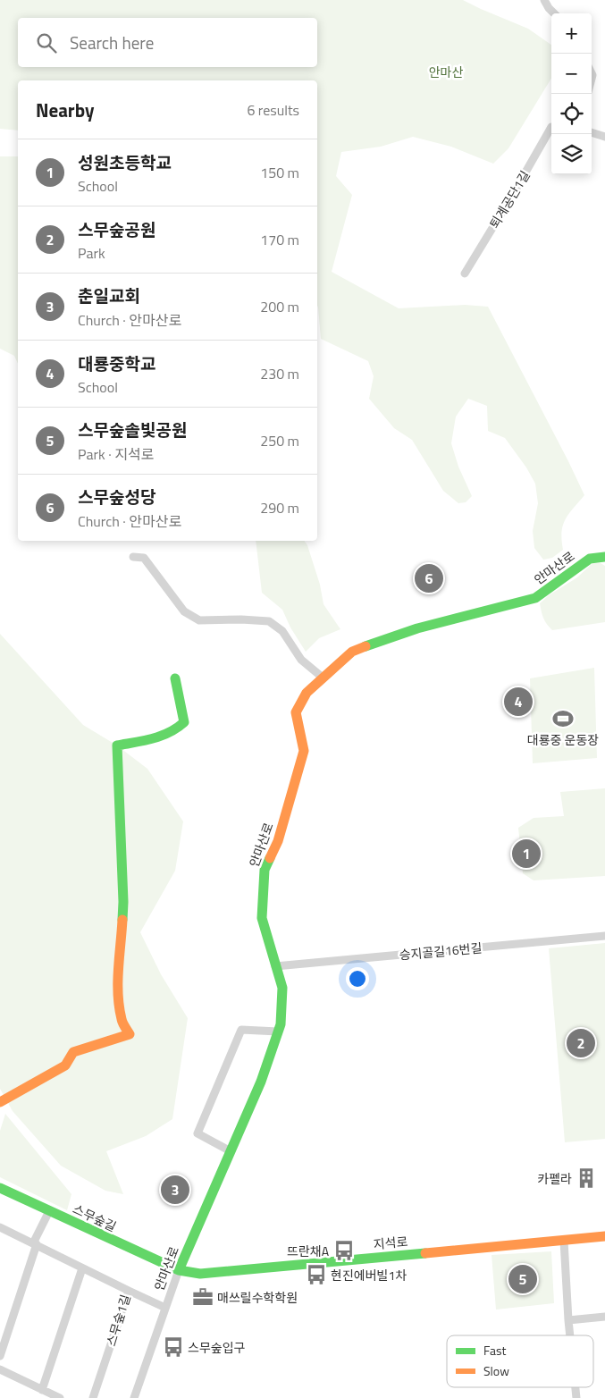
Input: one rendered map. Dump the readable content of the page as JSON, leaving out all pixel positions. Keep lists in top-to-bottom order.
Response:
{
  "streets": {
    "street": [
      "퇴계공단1길",
      "안마산로",
      "승지골길16번길",
      "스무숲길",
      "지석로",
      "스무숲1길"
    ]
  },
  "crossings": [
    ["안마산로", "승지골길16번길"],
    ["안마산로", "스무숲길"],
    ["안마산로", "지석로"],
    ["스무숲길", "지석로"]
  ],
  "parks": ["안마산"],
  "places": {
    "sports": ["대룡중 운동장"],
    "building": ["카펠라"],
    "bus stop": ["뜨란채A", "현진에버빌1차", "스무숲입구"],
    "office": ["매쓰릴수학학원"]
  },
  "legend": ["Fast", "Slow"],
  "page": {
    "map_buttons": ["+", "−"],
    "search": "Search here",
    "heading": ["Nearby", "6 results"],
    "list": [
      {
        "mark": "1",
        "name": "성원초등학교",
        "note": "School",
        "value": "150 m"
      },
      {
        "mark": "2",
        "name": "스무숲공원",
        "note": "Park",
        "value": "170 m"
      },
      {
        "mark": "3",
        "name": "춘일교회",
        "note": "Church · 안마산로",
        "value": "200 m"
      },
      {
        "mark": "4",
        "name": "대룡중학교",
        "note": "School",
        "value": "230 m"
      },
      {
        "mark": "5",
        "name": "스무숲솔빛공원",
        "note": "Park · 지석로",
        "value": "250 m"
      },
      {
        "mark": "6",
        "name": "스무숲성당",
        "note": "Church · 안마산로",
        "value": "290 m"
      }
    ],
    "pins": [
      "6",
      "4",
      "1",
      "2",
      "3",
      "5"
    ]
  }
}
